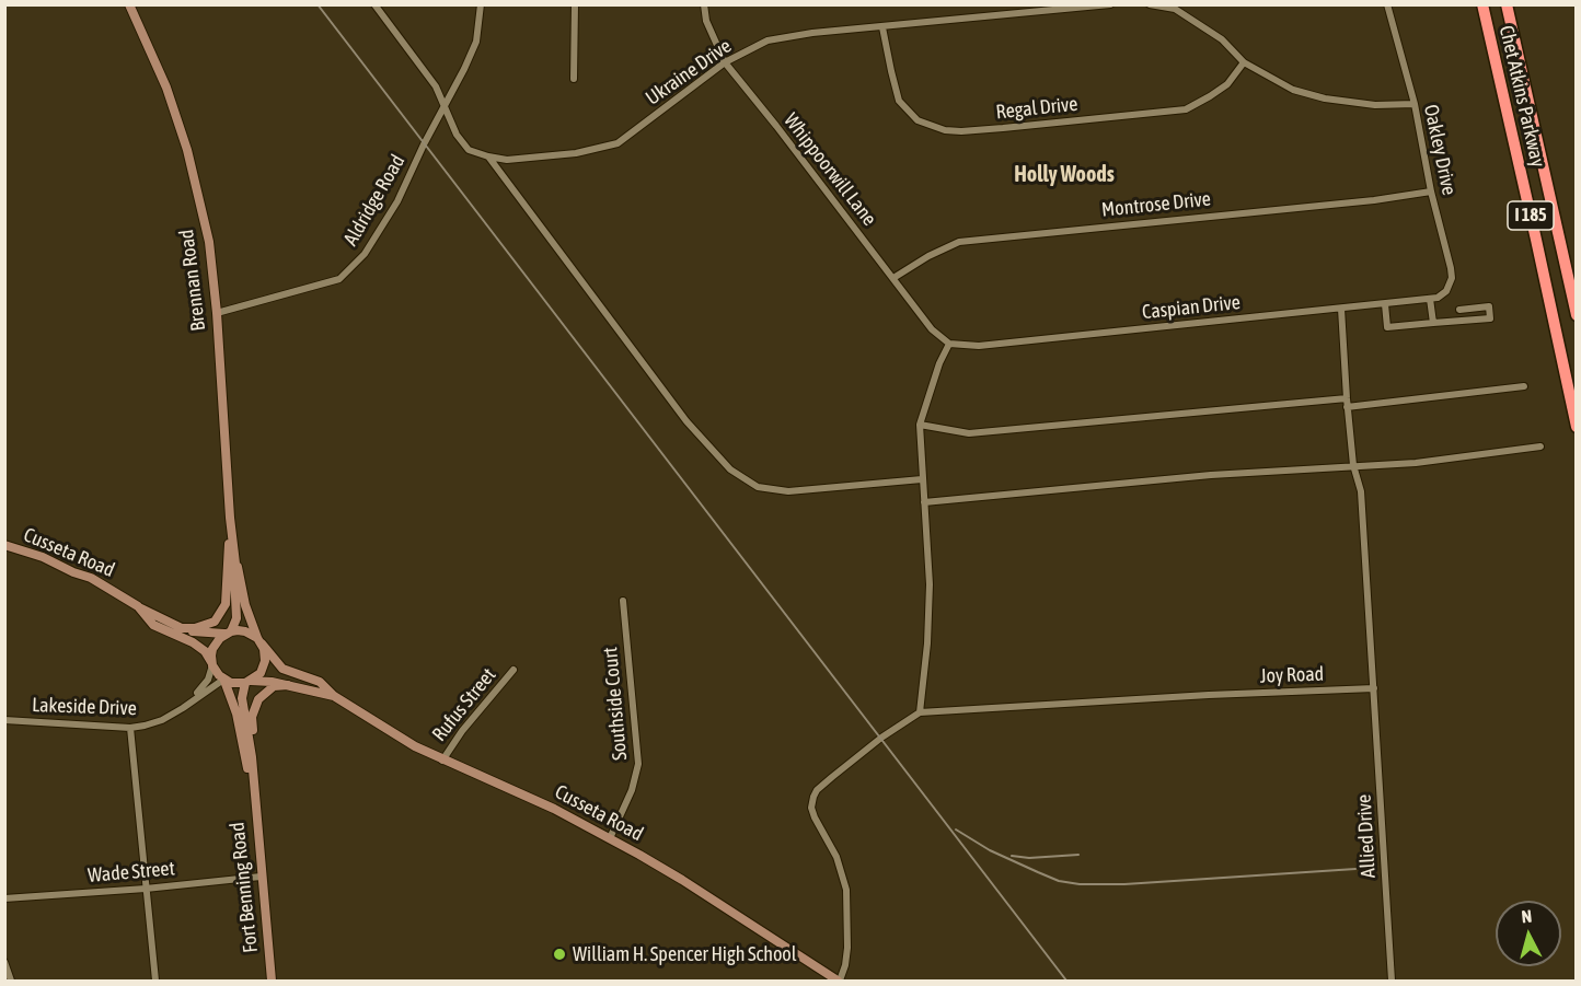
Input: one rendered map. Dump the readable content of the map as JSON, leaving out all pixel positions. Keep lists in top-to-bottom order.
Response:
{
  "streets": {
    "highway": ["Chet Atkins Parkway", "I 185"],
    "street": [
      "Ukraine Drive",
      "Regal Drive",
      "Oakley Drive",
      "Whippoorwill Lane",
      "Aldridge Road",
      "Montrose Drive",
      "Brennan Road",
      "Caspian Drive",
      "Cusseta Road",
      "Joy Road",
      "Southside Court",
      "Rufus Street",
      "Lakeside Drive",
      "Allied Drive",
      "Wade Street",
      "Fort Benning Road"
    ]
  },
  "crossings": [
    ["Ukraine Drive", "Regal Drive"],
    ["Ukraine Drive", "Whippoorwill Lane"],
    ["Oakley Drive", "Montrose Drive"],
    ["Oakley Drive", "Caspian Drive"],
    ["Whippoorwill Lane", "Montrose Drive"],
    ["Whippoorwill Lane", "Caspian Drive"],
    ["Aldridge Road", "Brennan Road"],
    ["Brennan Road", "Cusseta Road"],
    ["Brennan Road", "Lakeside Drive"],
    ["Brennan Road", "Fort Benning Road"],
    ["Cusseta Road", "Southside Court"],
    ["Cusseta Road", "Rufus Street"],
    ["Cusseta Road", "Lakeside Drive"],
    ["Cusseta Road", "Fort Benning Road"],
    ["Joy Road", "Allied Drive"],
    ["Lakeside Drive", "Fort Benning Road"],
    ["Wade Street", "Fort Benning Road"]
  ],
  "districts": ["Holly Woods"],
  "places": ["William H. Spencer High School"],
  "north": "top"
}
